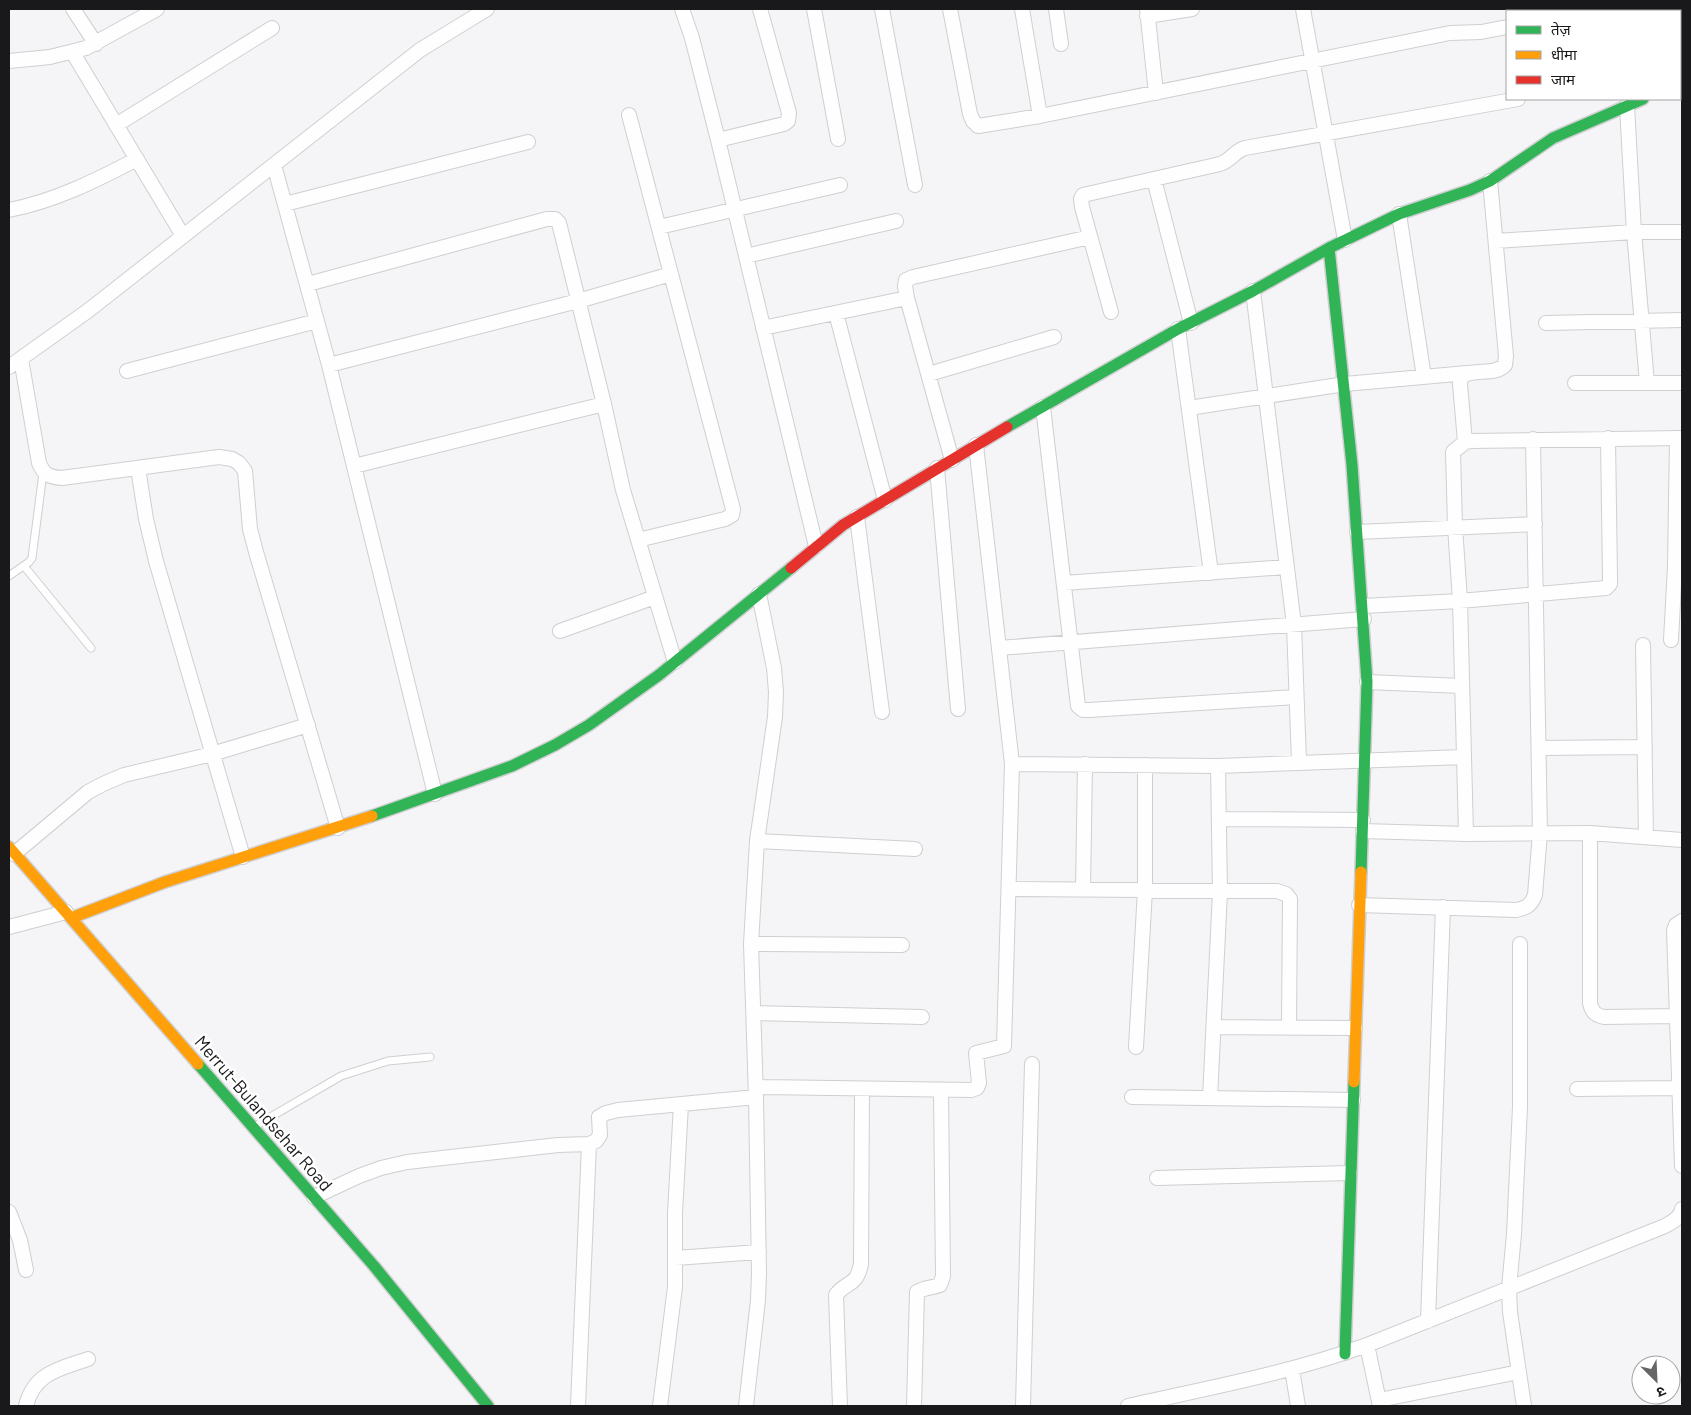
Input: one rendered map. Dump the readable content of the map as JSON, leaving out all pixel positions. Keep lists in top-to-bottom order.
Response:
{
  "streets": {
    "street": ["Merrut-Bulandsehar Road"]
  },
  "legend": ["तेज़", "धीमा", "जाम"],
  "north": "bottom right"
}
